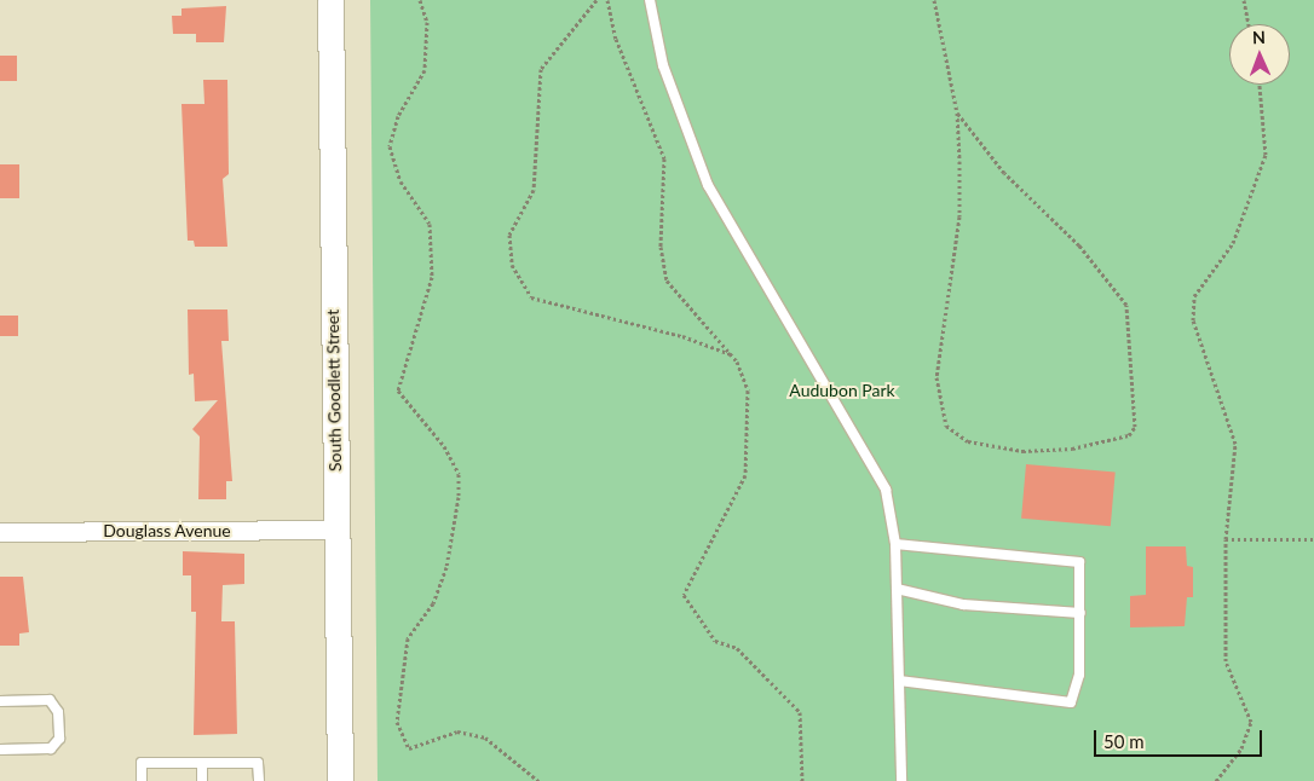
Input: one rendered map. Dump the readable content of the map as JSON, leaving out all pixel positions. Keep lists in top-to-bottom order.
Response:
{
  "streets": {
    "main road": ["South Goodlett Street"],
    "street": ["Douglass Avenue"]
  },
  "crossings": [
    ["South Goodlett Street", "Douglass Avenue"]
  ],
  "parks": ["Audubon Park"],
  "scale_bar": "50 m",
  "north": "top"
}
